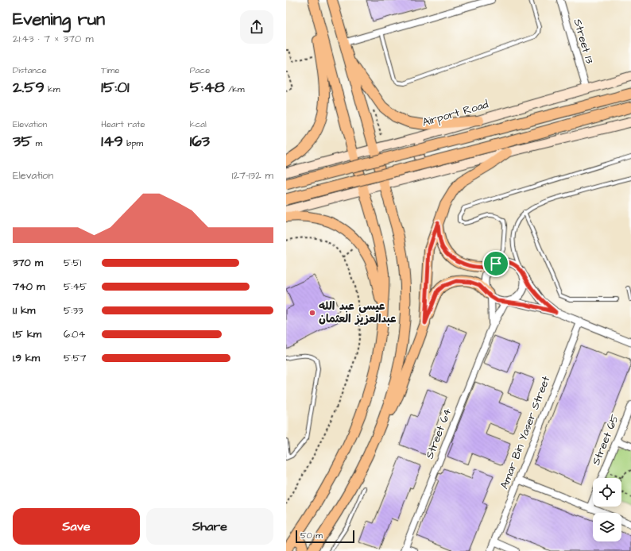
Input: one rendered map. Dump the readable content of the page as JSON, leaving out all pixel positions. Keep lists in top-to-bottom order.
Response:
{
  "streets": {
    "main road": ["Airport Road"],
    "street": [
      "Street 13",
      "Amar Bin Yaser Street",
      "Street 64",
      "Street 65"
    ]
  },
  "crossings": [
    ["Street 13", "Airport Road"]
  ],
  "places": ["عيسى عبد الله عبدالعزيز العثمان"],
  "scale_bar": "50 m",
  "page": {
    "heading": ["Evening run", "21:43 · 7 × 370 m"],
    "stats": [
      ["Distance", "2.59 km"],
      ["Time", "15:01"],
      ["Pace", "5:48 /km"],
      ["Elevation", "35 m"],
      ["Heart rate", "149 bpm"],
      ["kcal", "163"]
    ],
    "chart": ["Elevation", "127–132 m"],
    "list": [
      {
        "name": "370 m",
        "note": "5:51"
      },
      {
        "name": "740 m",
        "note": "5:45"
      },
      {
        "name": "1.1 km",
        "note": "5:33"
      },
      {
        "name": "1.5 km",
        "note": "6:04"
      },
      {
        "name": "1.9 km",
        "note": "5:57"
      }
    ],
    "buttons": ["Save", "Share"],
    "scale": "50 m"
  }
}
